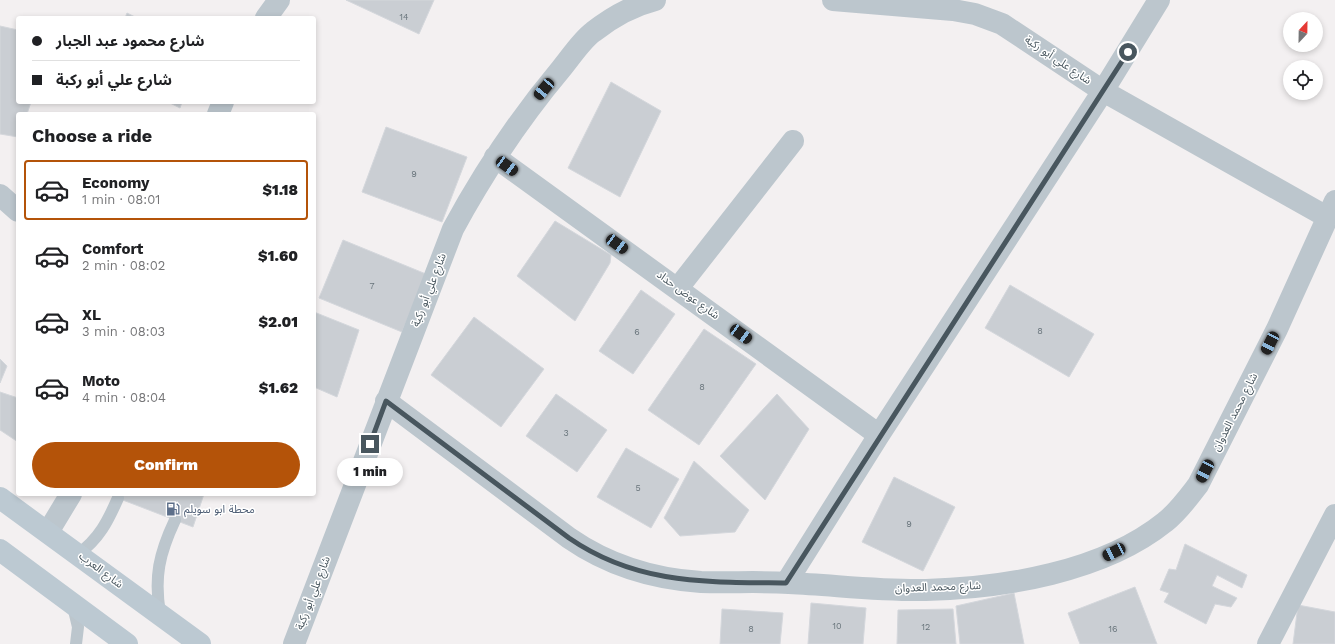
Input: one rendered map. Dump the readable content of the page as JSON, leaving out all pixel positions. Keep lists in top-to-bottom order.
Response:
{
  "streets": {
    "main road": ["شارع العرب"],
    "street": ["شارع علي أبو ركبة", "شارع عوض حداد", "شارع محمد العدوان"]
  },
  "crossings": [
    ["شارع علي أبو ركبة", "شارع عوض حداد"],
    ["شارع علي أبو ركبة", "شارع محمد العدوان"]
  ],
  "places": {
    "fuel station": ["محطة ابو سويلم"]
  },
  "house_numbers": [
    "14",
    "9",
    "7",
    "8",
    "6",
    "8",
    "3",
    "5",
    "9",
    "10",
    "12",
    "8",
    "16"
  ],
  "north": "top",
  "page": {
    "banner": ["شارع محمود عبد الجبار", "شارع علي أبو ركبة"],
    "heading": "Choose a ride",
    "list": [
      {
        "name": "Economy",
        "note": "1 min · 08:01",
        "value": "$1.18"
      },
      {
        "name": "Comfort",
        "note": "2 min · 08:02",
        "value": "$1.60"
      },
      {
        "name": "XL",
        "note": "3 min · 08:03",
        "value": "$2.01"
      },
      {
        "name": "Moto",
        "note": "4 min · 08:04",
        "value": "$1.62"
      }
    ],
    "buttons": "Confirm",
    "bubble": "1 min"
  }
}
